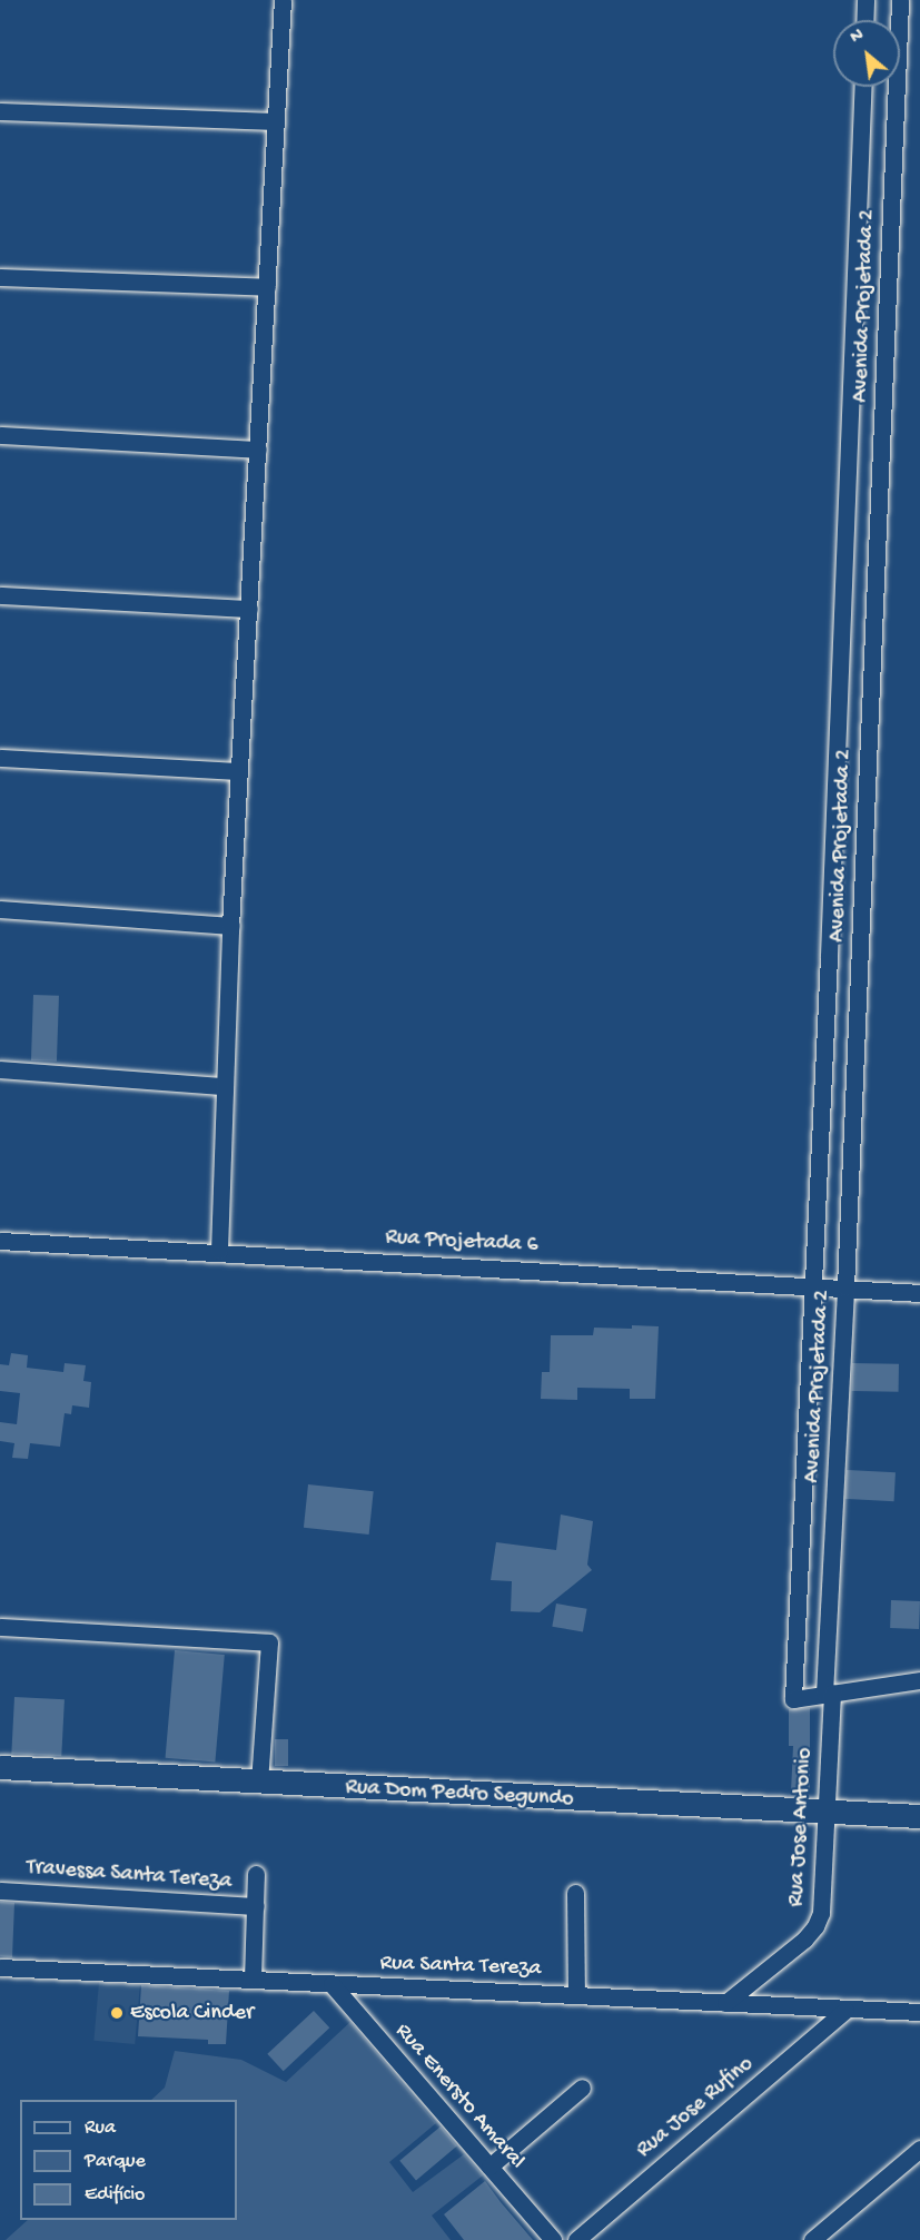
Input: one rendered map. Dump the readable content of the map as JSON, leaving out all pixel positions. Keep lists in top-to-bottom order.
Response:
{
  "streets": {
    "street": [
      "Avenida Projetada 2",
      "Rua Projetada 6",
      "Rua Dom Pedro Segundo",
      "Rua Jose Antonio",
      "Travessa Santa Tereza",
      "Rua Santa Tereza",
      "Rua Enersto Amaral",
      "Rua Jose Rufino"
    ]
  },
  "crossings": [
    ["Avenida Projetada 2", "Rua Projetada 6"],
    ["Avenida Projetada 2", "Rua Jose Antonio"],
    ["Rua Dom Pedro Segundo", "Rua Jose Antonio"],
    ["Rua Jose Antonio", "Rua Santa Tereza"],
    ["Rua Santa Tereza", "Rua Enersto Amaral"],
    ["Rua Santa Tereza", "Rua Jose Rufino"]
  ],
  "places": ["Escola Cinder"],
  "legend": ["Rua", "Parque", "Edifício"],
  "north": "top left"
}
